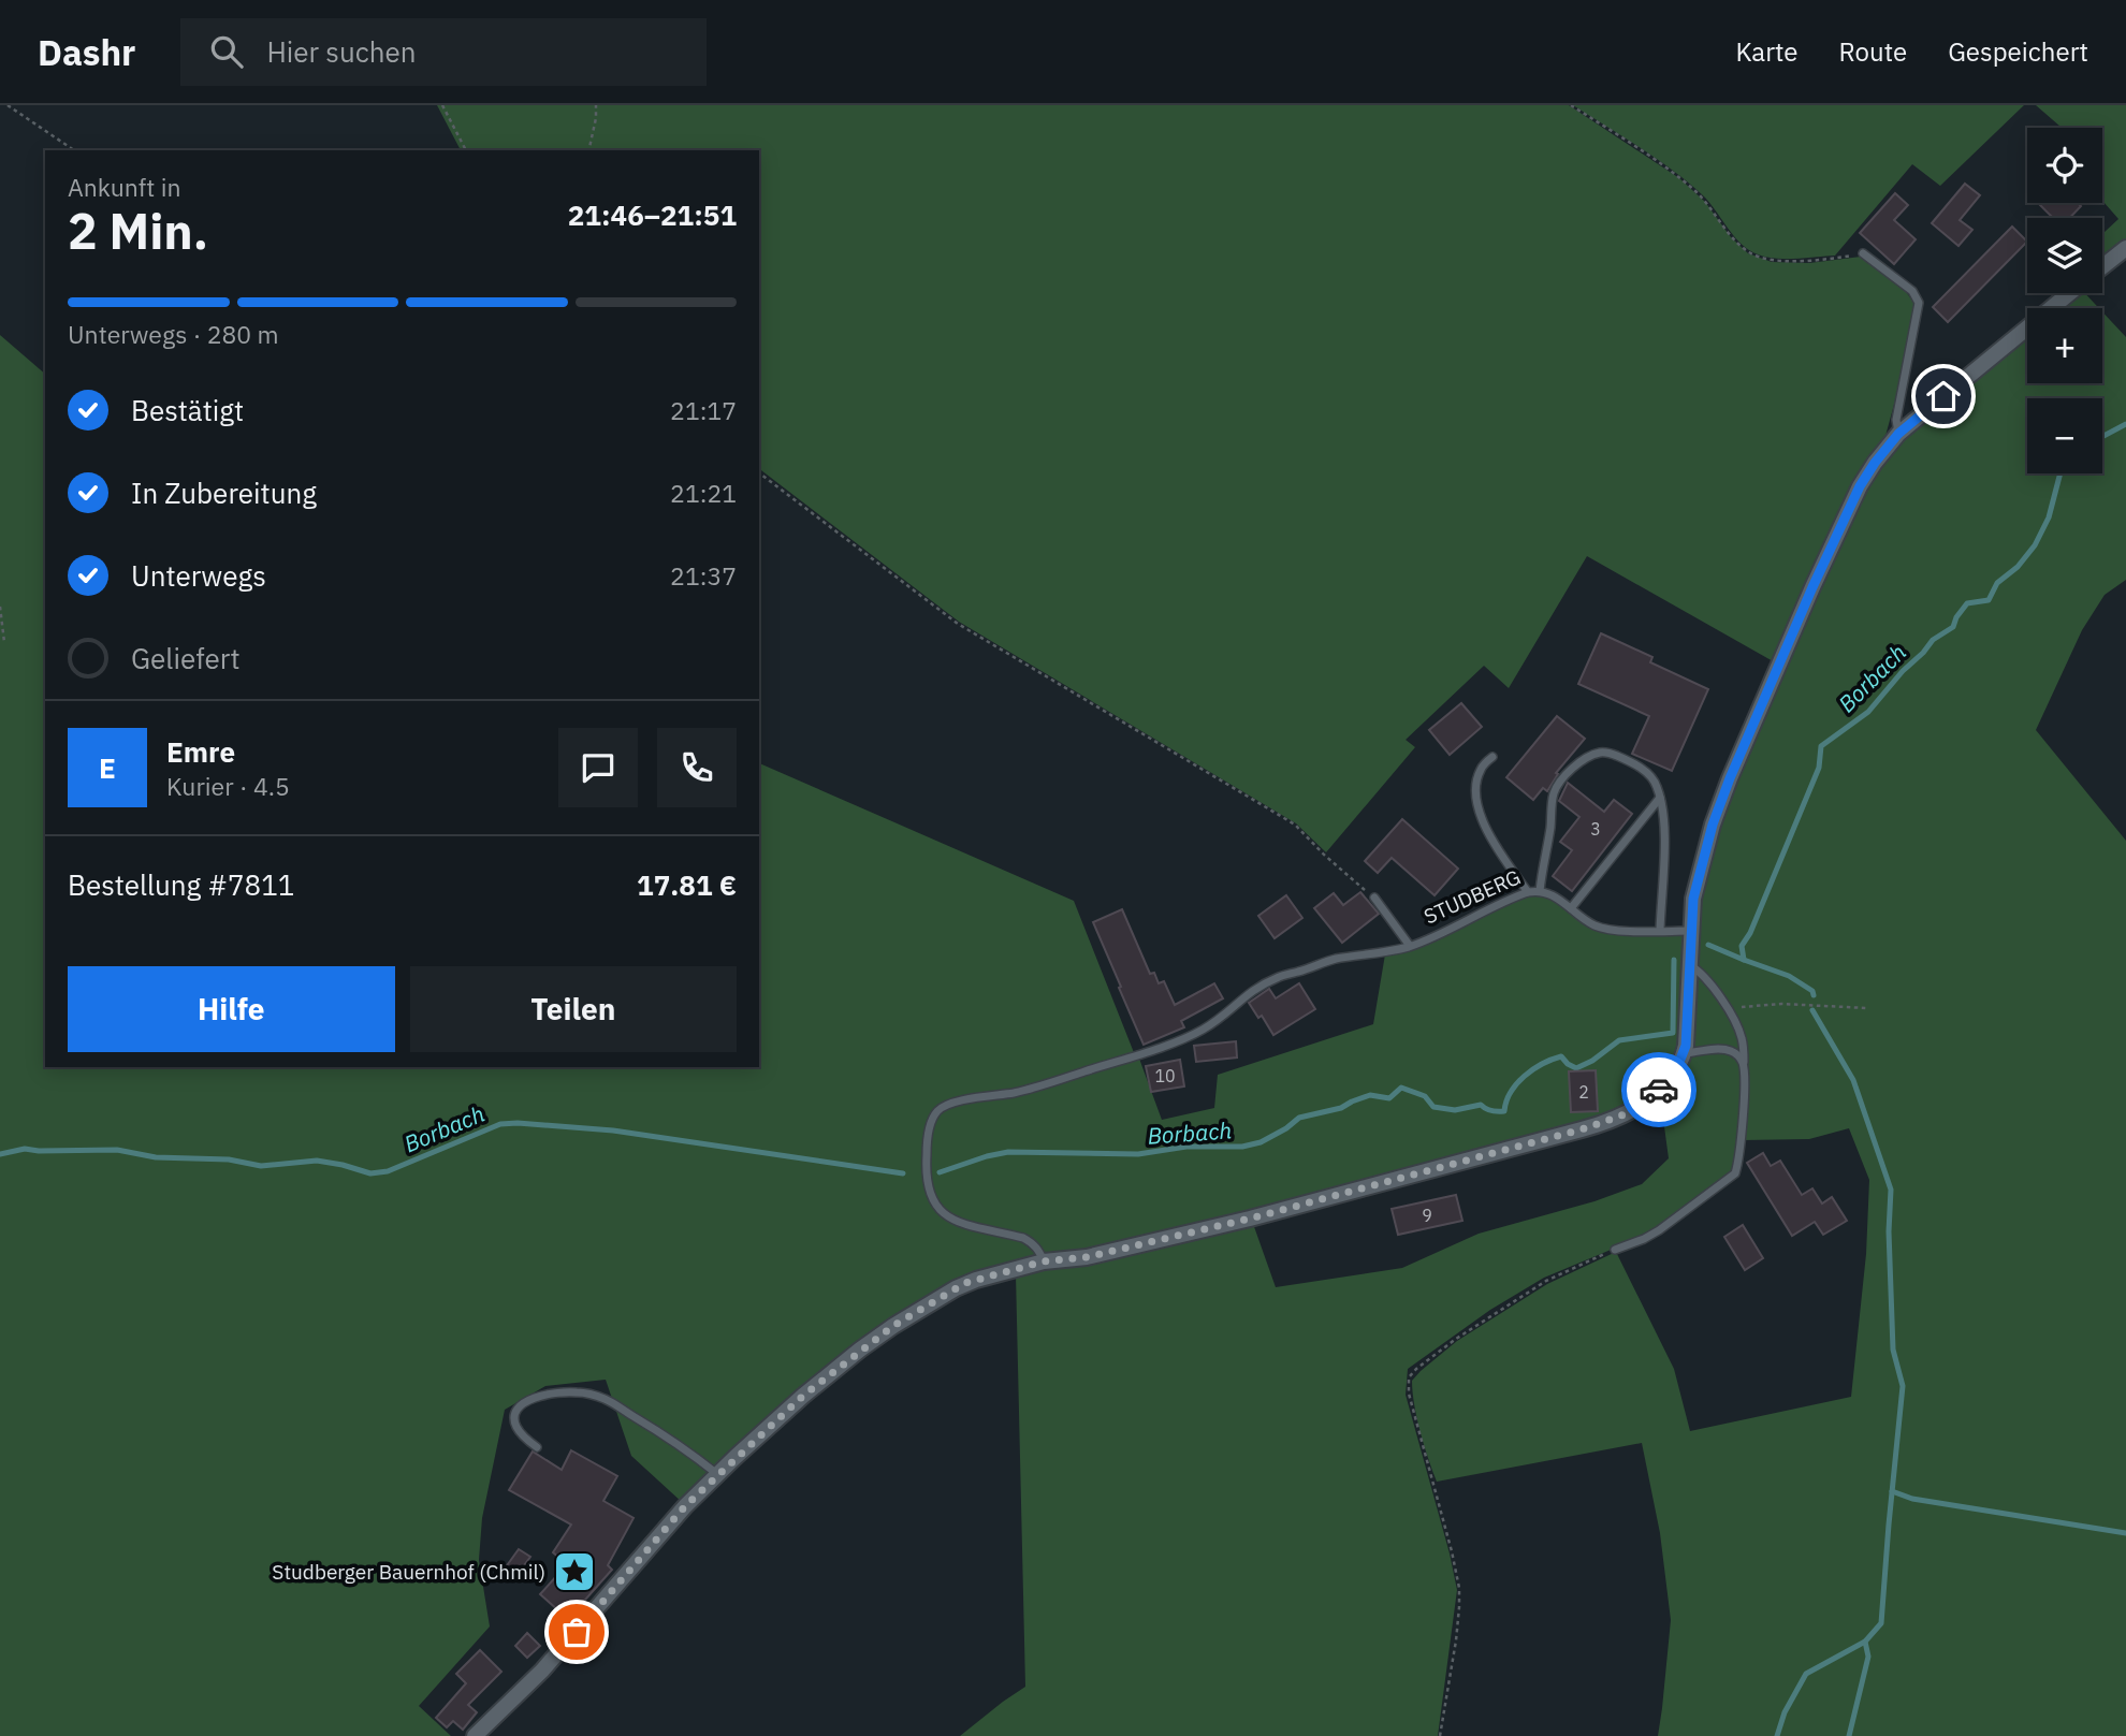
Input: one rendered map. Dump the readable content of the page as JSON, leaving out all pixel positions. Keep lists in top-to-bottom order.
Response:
{
  "streets": {
    "lane": ["STUDBERG"]
  },
  "water": ["Borbach"],
  "places": {
    "place": ["Studberger Bauernhof (Chmil)"]
  },
  "house_numbers": [
    "3",
    "10",
    "2",
    "9"
  ],
  "page": {
    "header": "Dashr",
    "search": "Hier suchen",
    "nav": ["Karte", "Route", "Gespeichert"],
    "map_buttons": ["+", "−"],
    "heading": ["2 Min.", "Ankunft in", "21:46–21:51"],
    "panel": [
      "Emre",
      "Kurier · 4.5",
      "Bestellung #7811",
      "17.81 €"
    ],
    "bar": "Unterwegs · 280 m",
    "list": [
      ["Bestätigt", "21:17"],
      ["In Zubereitung", "21:21"],
      ["Unterwegs", "21:37"],
      "Geliefert"
    ],
    "round": "E",
    "buttons": ["Hilfe", "Teilen"]
  }
}
